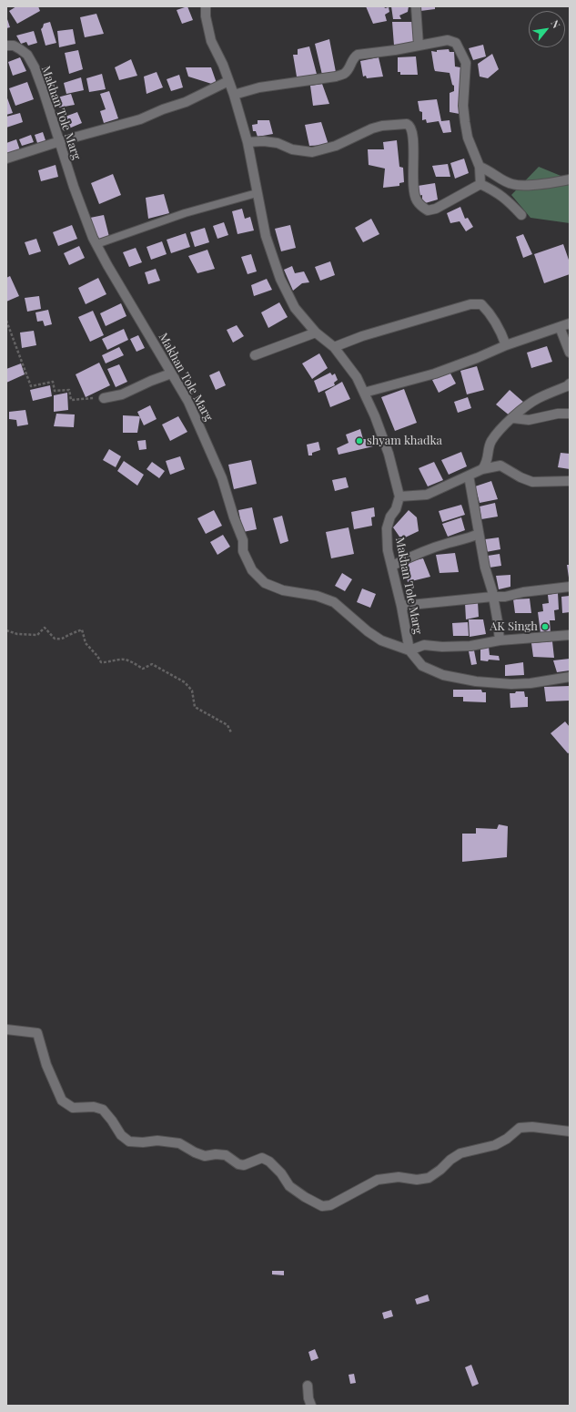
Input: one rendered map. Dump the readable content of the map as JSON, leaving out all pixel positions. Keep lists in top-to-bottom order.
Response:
{
  "streets": {
    "street": ["Makhan Tole Marg"]
  },
  "places": ["shyam khadka", "AK Singh"],
  "north": "top right"
}
